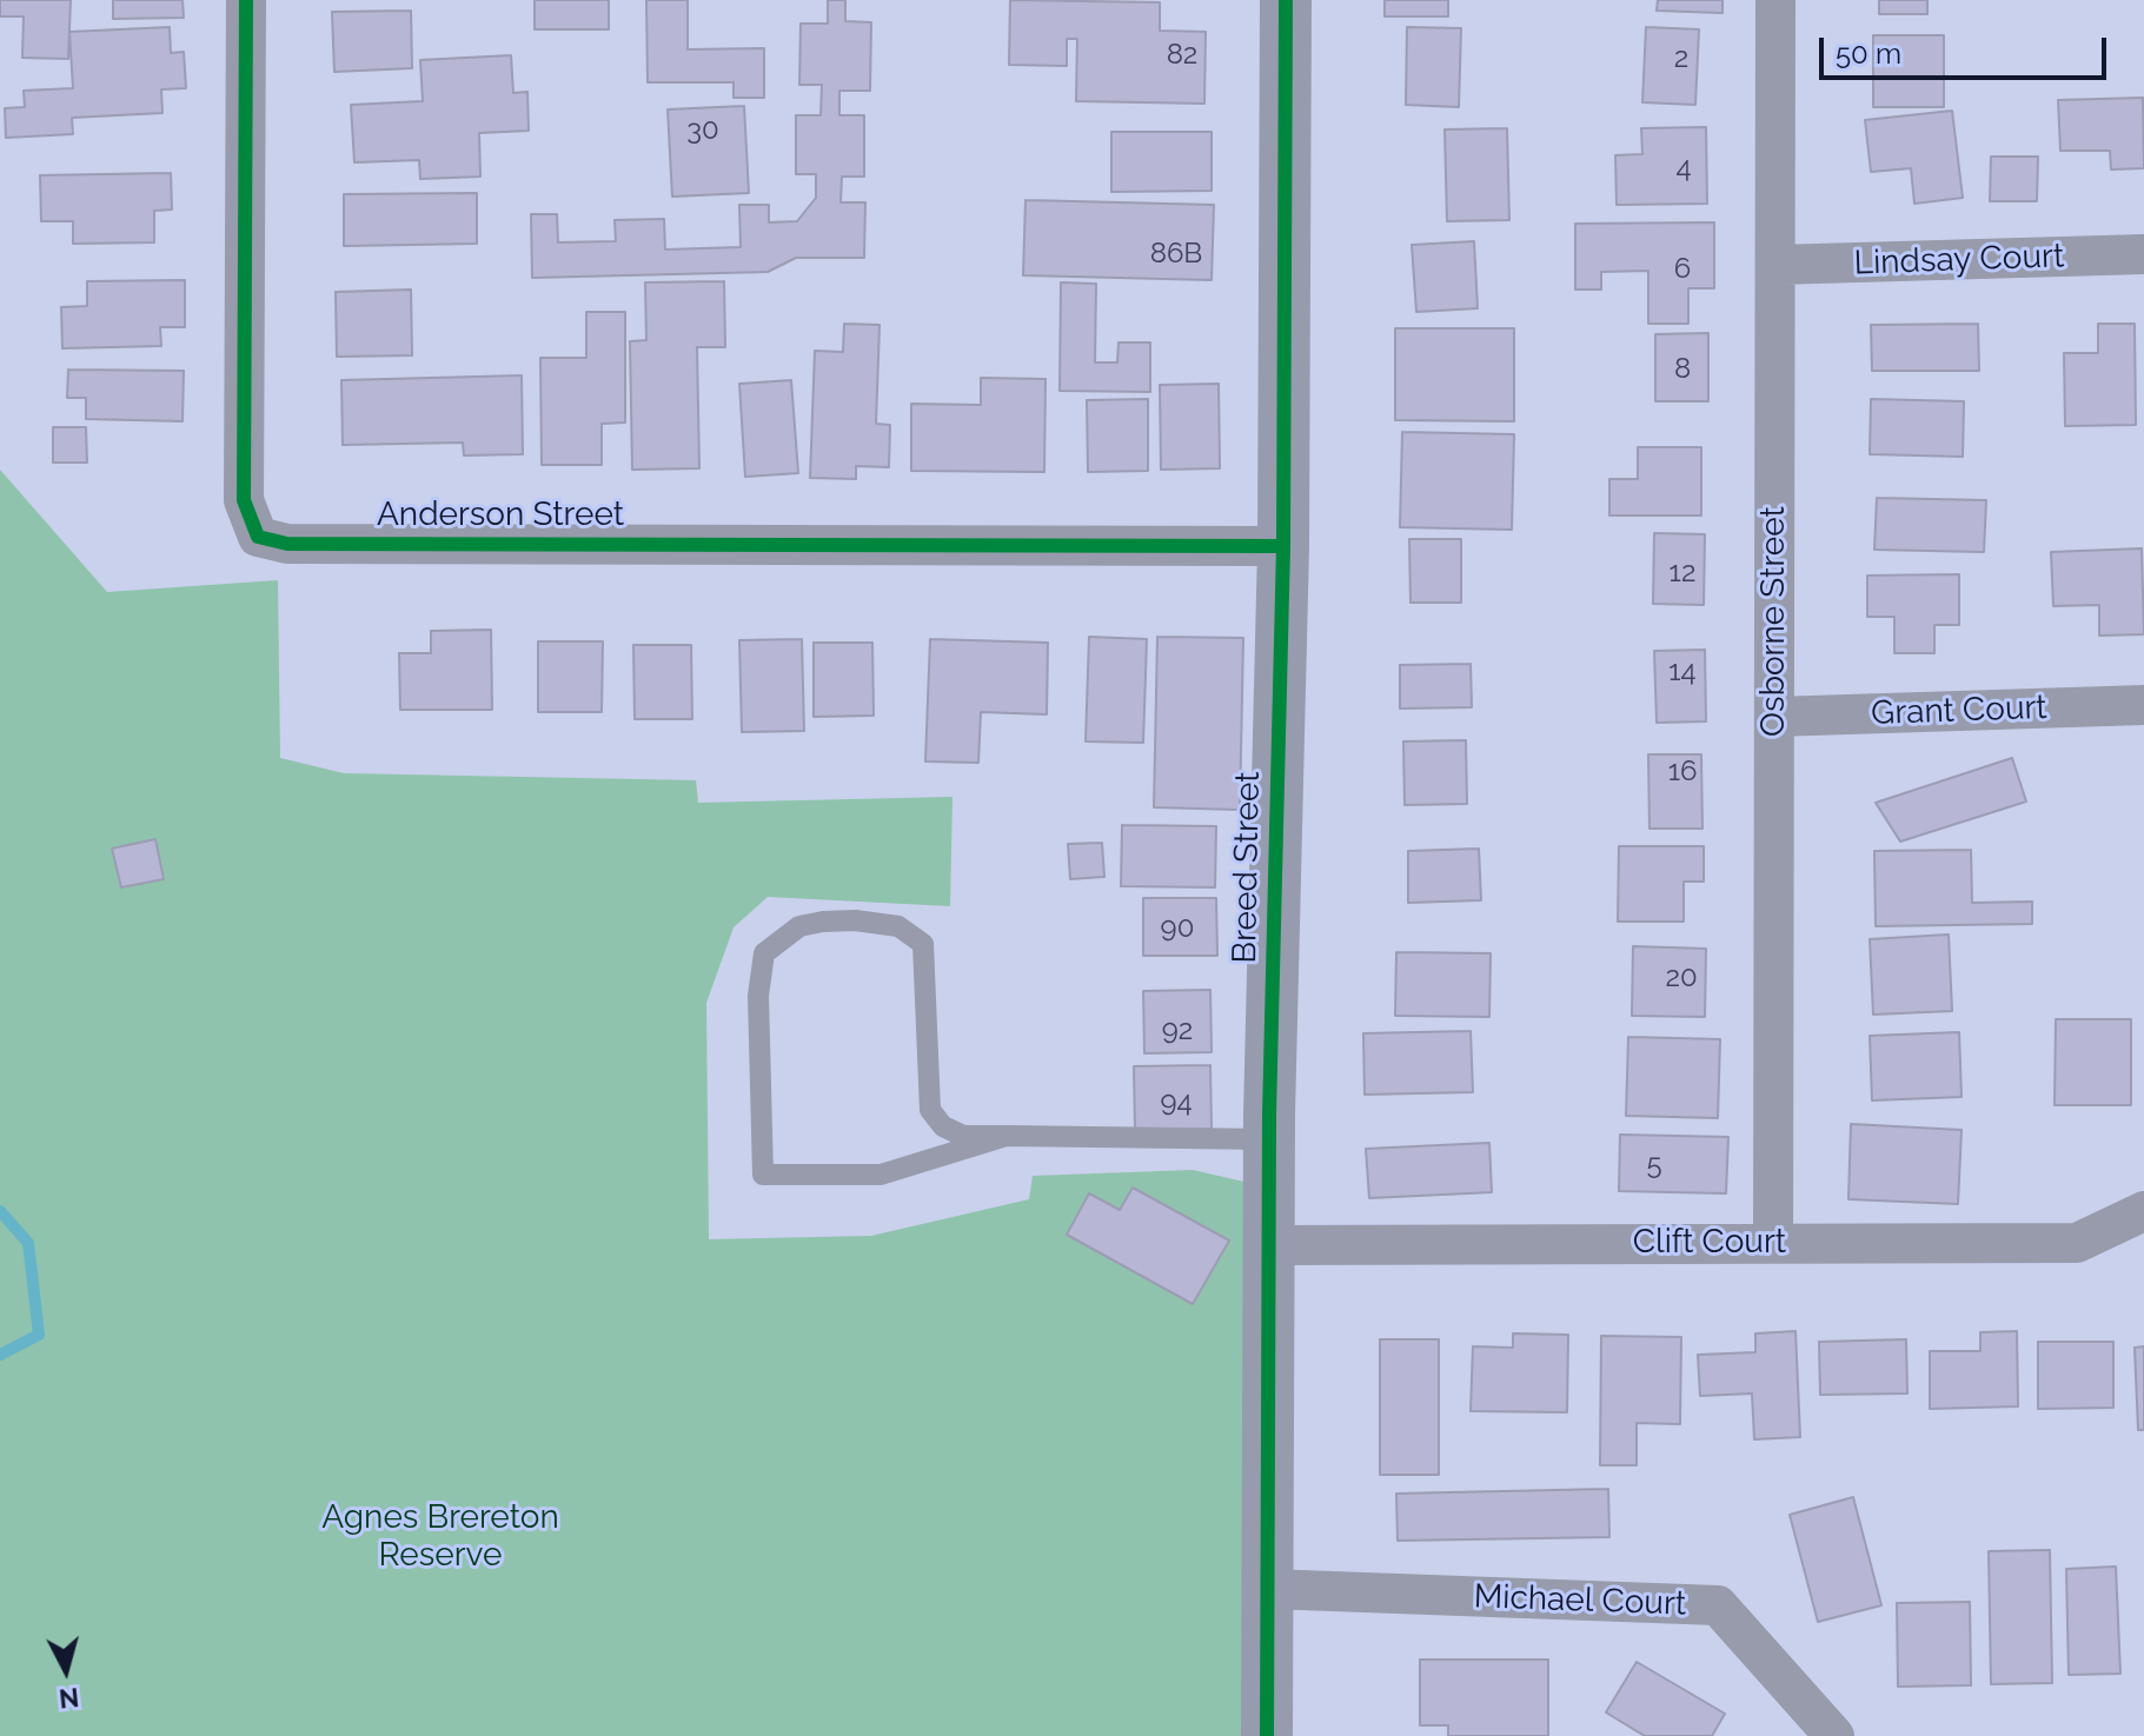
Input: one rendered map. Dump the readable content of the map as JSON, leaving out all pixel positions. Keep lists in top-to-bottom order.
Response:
{
  "streets": {
    "street": [
      "Lindsay Court",
      "Anderson Street",
      "Osborne Street",
      "Grant Court",
      "Breed Street",
      "Clift Court",
      "Michael Court"
    ]
  },
  "crossings": [
    ["Lindsay Court", "Osborne Street"],
    ["Anderson Street", "Breed Street"],
    ["Osborne Street", "Grant Court"],
    ["Osborne Street", "Clift Court"],
    ["Breed Street", "Clift Court"],
    ["Breed Street", "Michael Court"]
  ],
  "parks": ["Agnes Brereton Reserve"],
  "house_numbers": [
    "82",
    "2",
    "30",
    "4",
    "86B",
    "6",
    "8",
    "12",
    "14",
    "16",
    "90",
    "20",
    "92",
    "94",
    "5"
  ],
  "scale_bar": "50 m",
  "north": "bottom"
}
